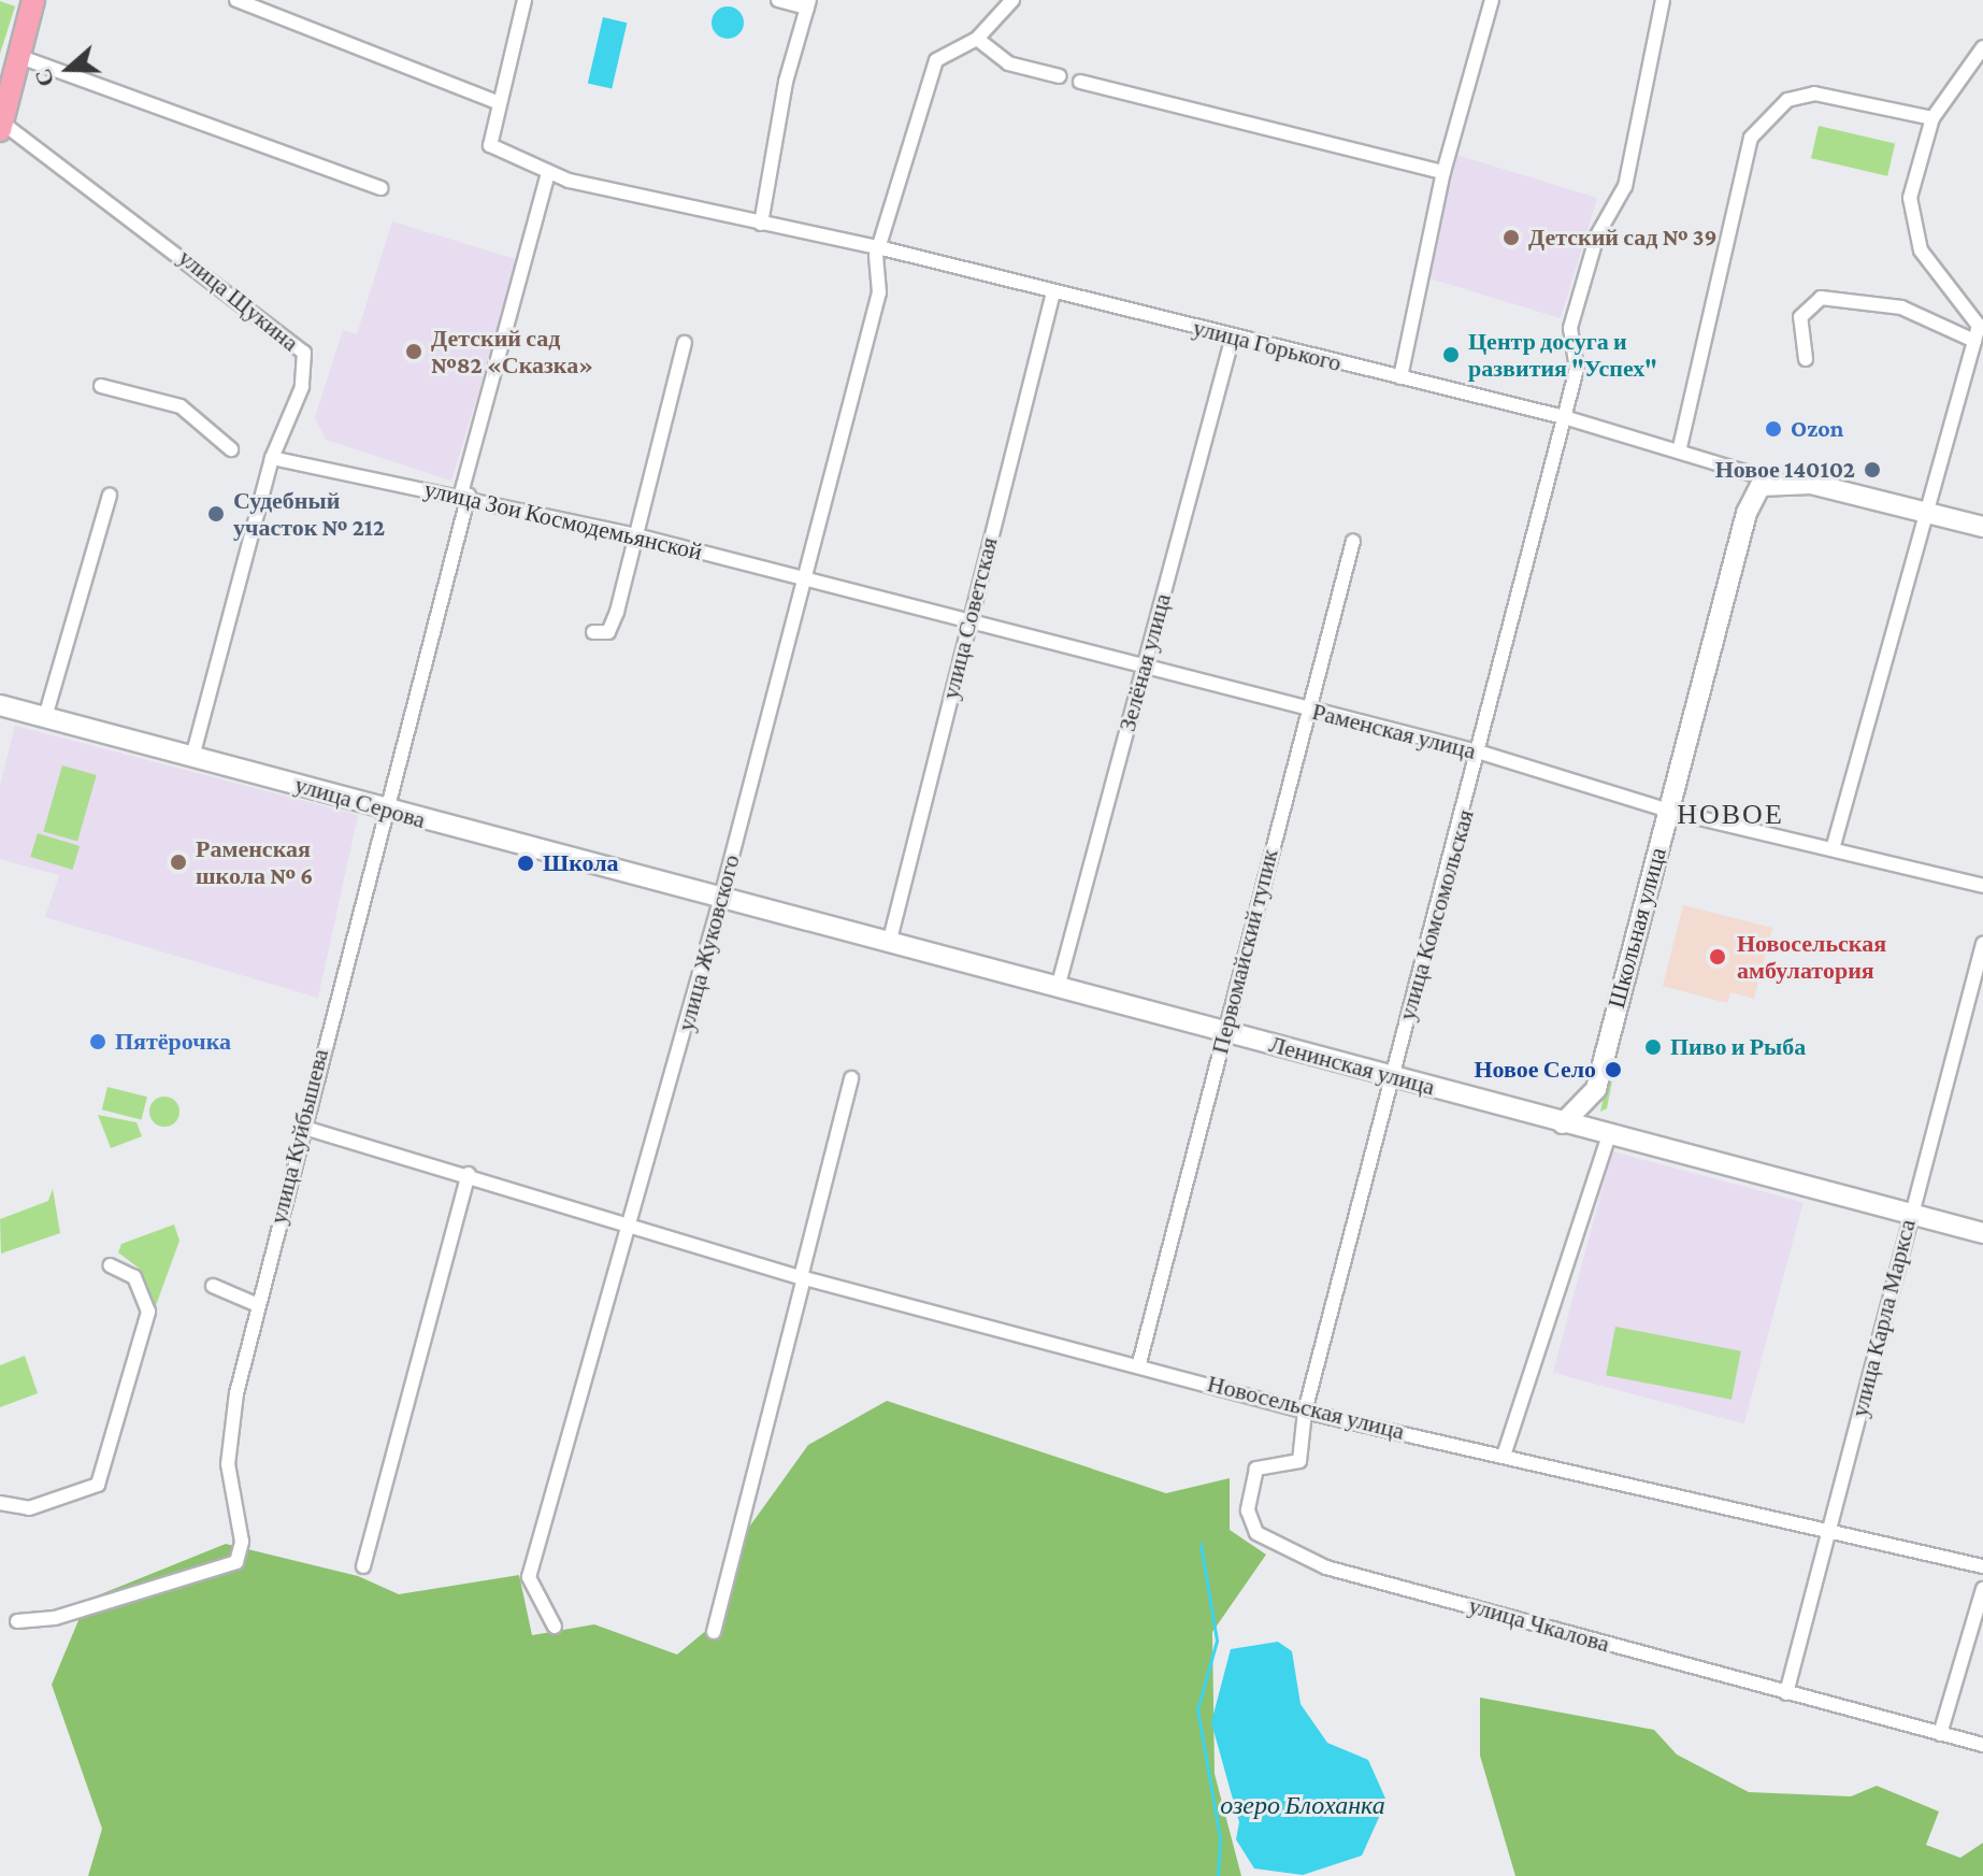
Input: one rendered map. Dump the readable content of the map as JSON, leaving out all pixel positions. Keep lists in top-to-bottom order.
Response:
{
  "streets": {
    "street": [
      "улица Щукина",
      "улица Горького",
      "улица Зои Космодемьянской",
      "улица Советская",
      "Зелёная улица",
      "Раменская улица",
      "улица Серова",
      "улица Комсомольская",
      "Школьная улица",
      "улица Жуковского",
      "Первомайский тупик",
      "Ленинская улица",
      "улица Куйбышева",
      "улица Карла Маркса",
      "Новосельская улица",
      "улица Чкалова"
    ]
  },
  "crossings": [
    ["улица Щукина", "улица Зои Космодемьянской"],
    ["улица Щукина", "улица Серова"],
    ["улица Горького", "улица Советская"],
    ["улица Горького", "Зелёная улица"],
    ["улица Горького", "улица Комсомольская"],
    ["улица Горького", "Школьная улица"],
    ["улица Горького", "улица Жуковского"],
    ["улица Зои Космодемьянской", "Раменская улица"],
    ["улица Зои Космодемьянской", "улица Жуковского"],
    ["улица Зои Космодемьянской", "улица Куйбышева"],
    ["улица Советская", "Раменская улица"],
    ["улица Советская", "Ленинская улица"],
    ["Зелёная улица", "Раменская улица"],
    ["Зелёная улица", "Ленинская улица"],
    ["Раменская улица", "улица Комсомольская"],
    ["Раменская улица", "Школьная улица"],
    ["Раменская улица", "улица Жуковского"],
    ["Раменская улица", "Первомайский тупик"],
    ["улица Серова", "улица Жуковского"],
    ["улица Серова", "Ленинская улица"],
    ["улица Серова", "улица Куйбышева"],
    ["улица Комсомольская", "Ленинская улица"],
    ["улица Комсомольская", "Новосельская улица"],
    ["улица Комсомольская", "улица Чкалова"],
    ["Школьная улица", "Ленинская улица"],
    ["улица Жуковского", "Ленинская улица"],
    ["улица Жуковского", "Новосельская улица"],
    ["Первомайский тупик", "Ленинская улица"],
    ["Первомайский тупик", "Новосельская улица"],
    ["Ленинская улица", "улица Карла Маркса"],
    ["улица Куйбышева", "Новосельская улица"],
    ["улица Карла Маркса", "Новосельская улица"],
    ["улица Карла Маркса", "улица Чкалова"],
    ["Новосельская улица", "улица Чкалова"]
  ],
  "districts": ["НОВОЕ"],
  "water": ["озеро Блоханка"],
  "places": [
    "Детский сад № 39",
    "Детский сад №82 «Сказка»",
    "Центр досуга и развития \"Успех\"",
    "Ozon",
    "Новое 140102",
    "Судебный участок № 212",
    "Раменская школа № 6",
    "Школа",
    "Новосельская амбулатория",
    "Пятёрочка",
    "Пиво и Рыба",
    "Новое Село"
  ],
  "north": "left"
}
